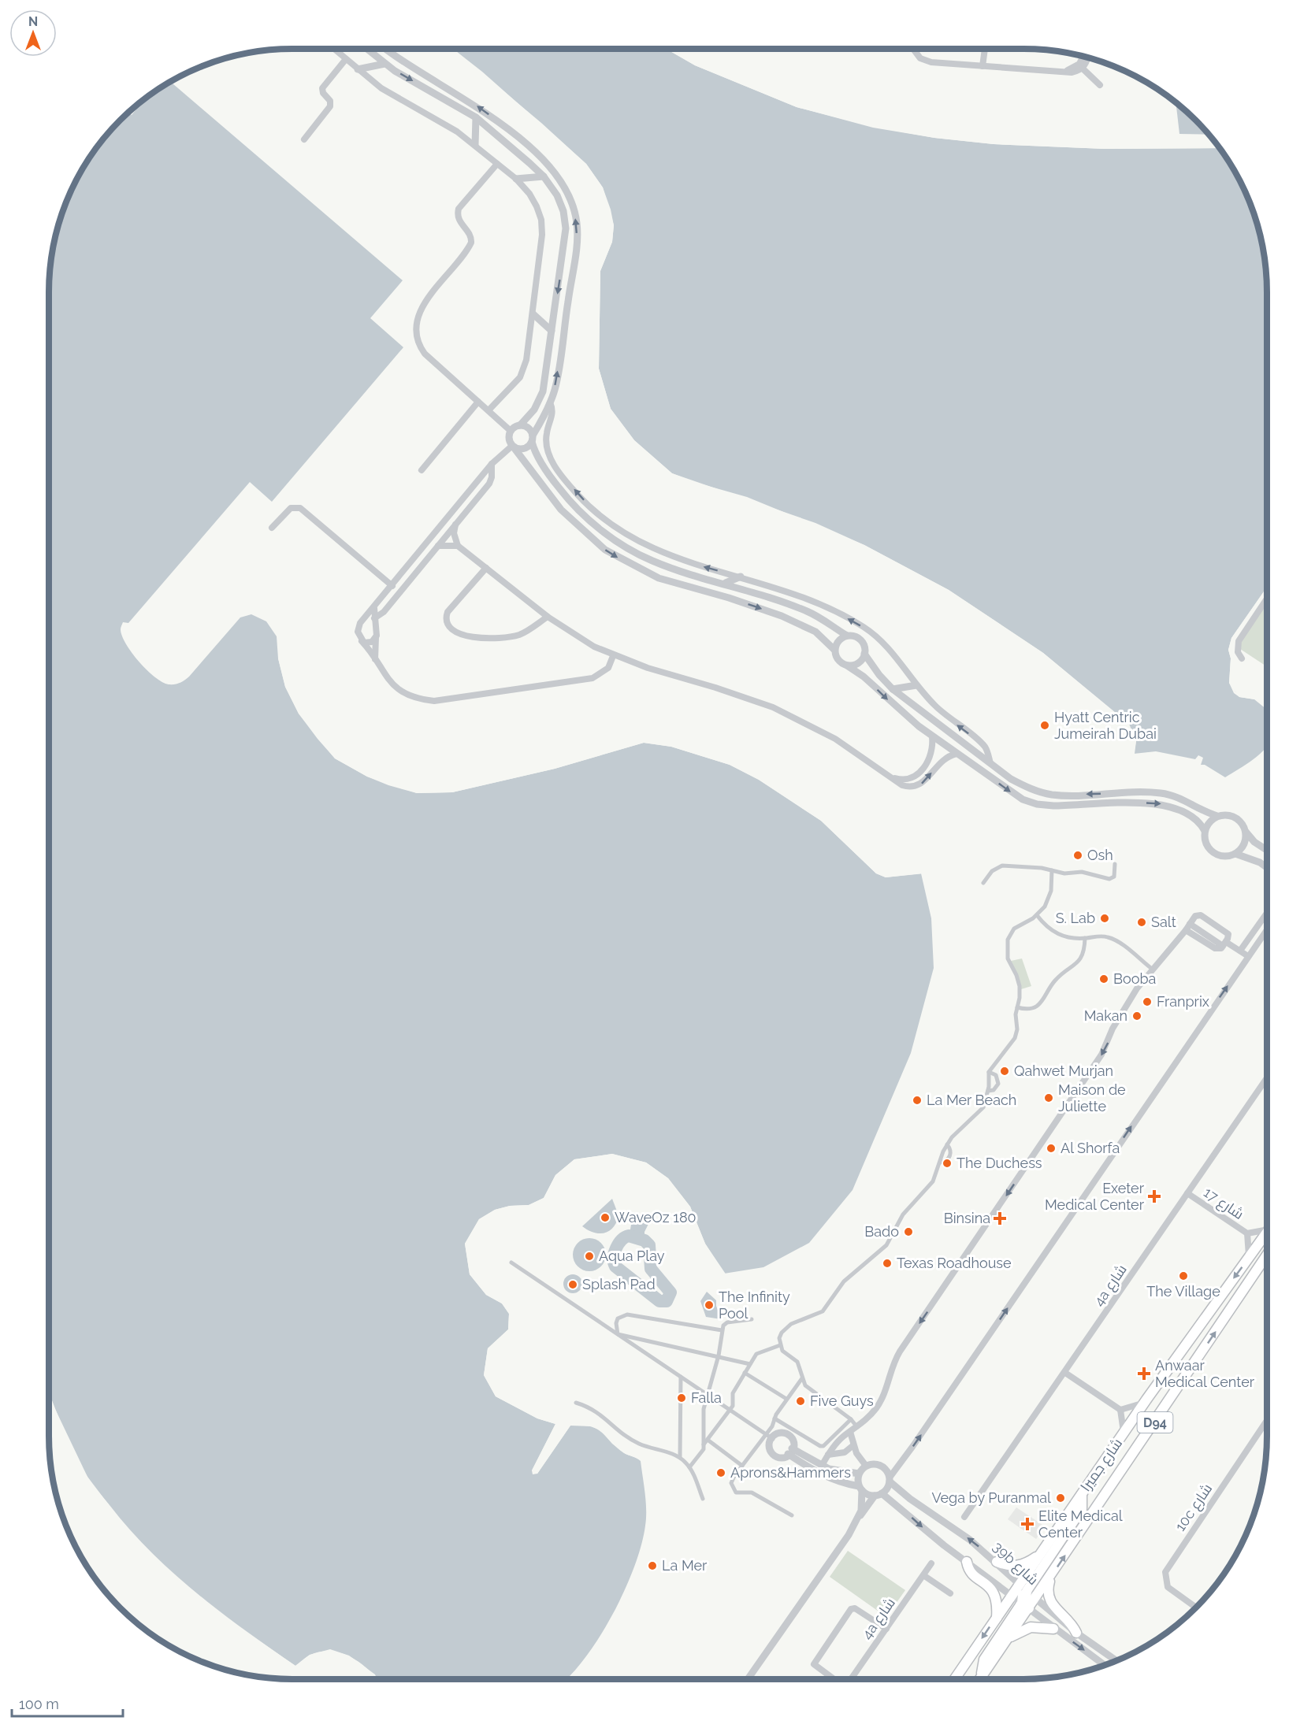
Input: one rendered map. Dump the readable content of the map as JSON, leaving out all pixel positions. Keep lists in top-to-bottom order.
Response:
{
  "streets": {
    "main road": ["D94", "شارع جميرا"],
    "street": [
      "شارع 17",
      "4a شارع",
      "10c شارع",
      "39b شارع"
    ]
  },
  "crossings": [
    ["شارع 17", "4a شارع"],
    ["شارع 17", "شارع جميرا"],
    ["شارع جميرا", "39b شارع"]
  ],
  "places": {
    "other": [
      "Hyatt Centric Jumeirah Dubai",
      "Osh",
      "S. Lab",
      "Salt",
      "Booba",
      "Franprix",
      "Makan",
      "Qahwet Murjan",
      "Maison de Juliette",
      "La Mer Beach",
      "Al Shorfa",
      "The Duchess",
      "WaveOz 180",
      "Bado",
      "Aqua Play",
      "Texas Roadhouse",
      "The Village",
      "Splash Pad",
      "The Infinity Pool",
      "Falla",
      "Five Guys",
      "Aprons&Hammers",
      "Vega by Puranmal",
      "La Mer"
    ],
    "health": [
      "Exeter Medical Center",
      "Binsina",
      "Anwaar Medical Center",
      "Elite Medical Center"
    ]
  },
  "scale_bar": "100 m",
  "north": "top"
}
